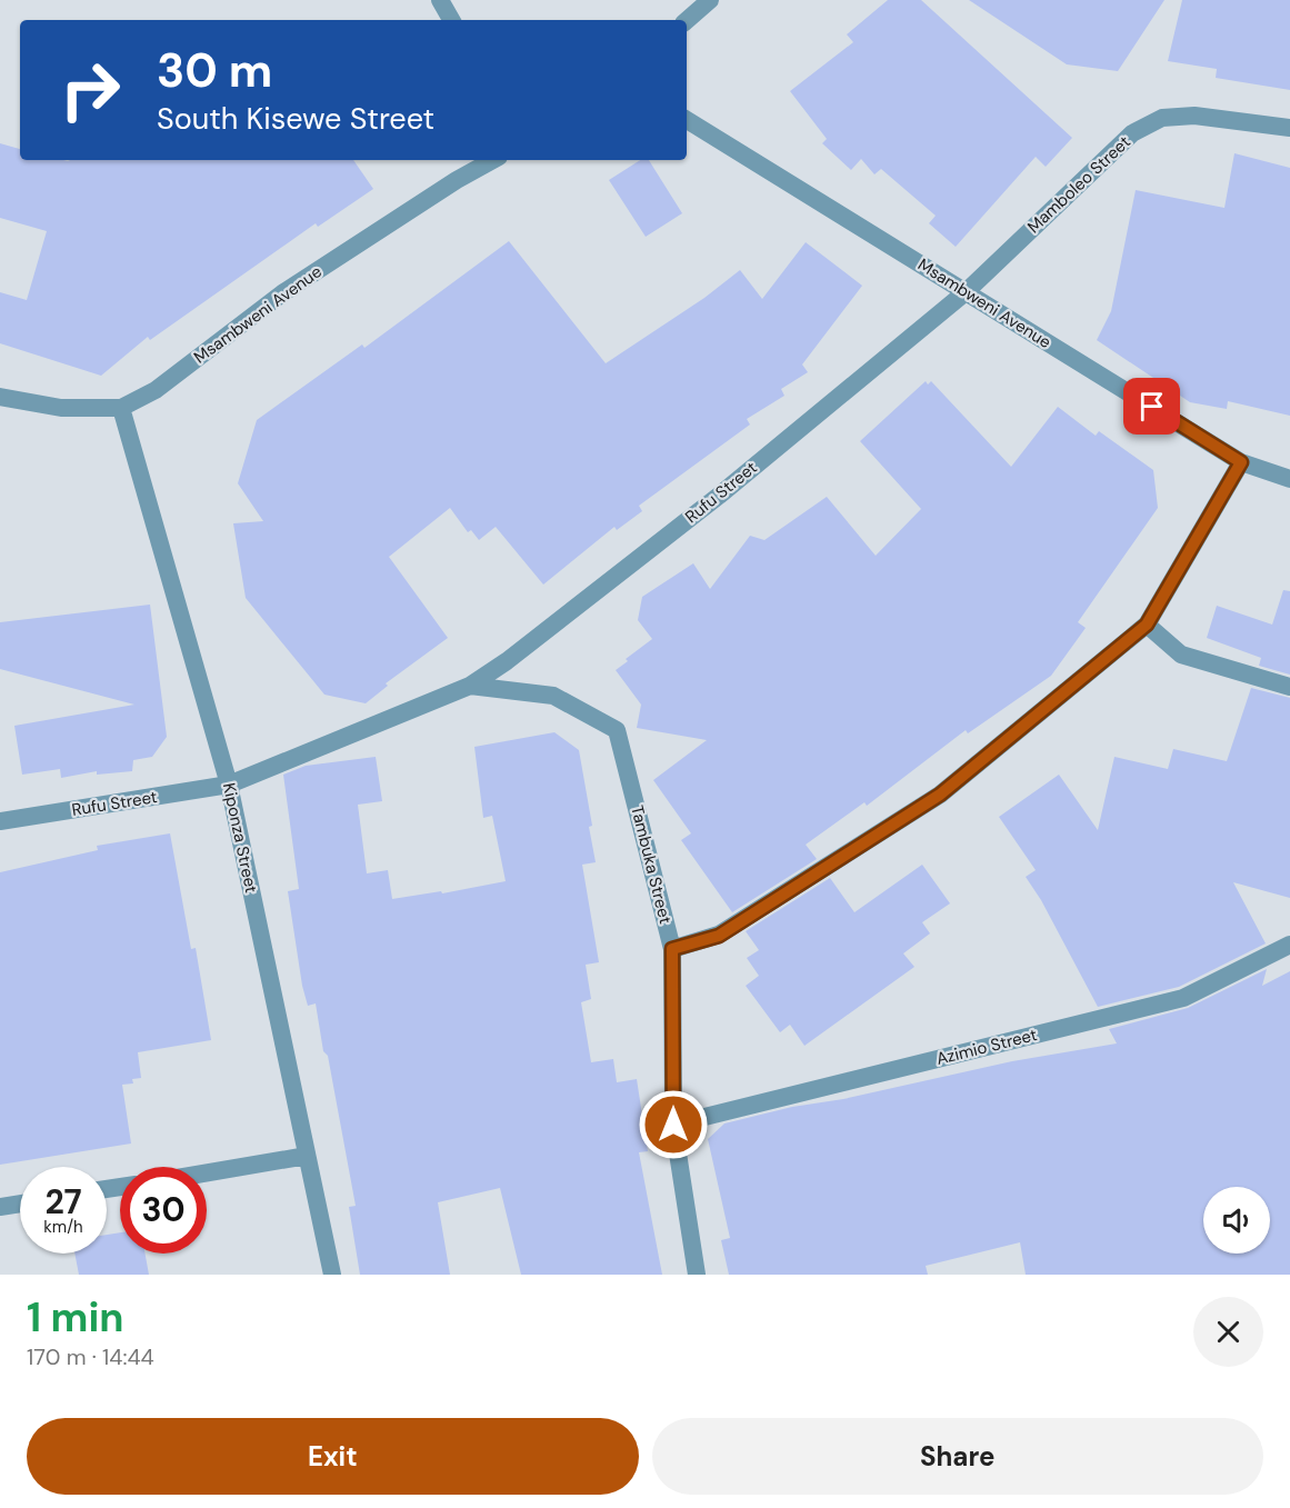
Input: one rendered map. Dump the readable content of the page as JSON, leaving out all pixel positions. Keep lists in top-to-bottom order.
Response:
{
  "streets": {
    "street": [
      "Mamboleo Street",
      "Msambweni Avenue",
      "Rufu Street",
      "Kiponza Street",
      "Tambuka Street",
      "Azimio Street"
    ]
  },
  "crossings": [
    ["Mamboleo Street", "Msambweni Avenue"],
    ["Mamboleo Street", "Rufu Street"],
    ["Msambweni Avenue", "Rufu Street"],
    ["Msambweni Avenue", "Kiponza Street"],
    ["Rufu Street", "Kiponza Street"],
    ["Rufu Street", "Tambuka Street"],
    ["Tambuka Street", "Azimio Street"]
  ],
  "page": {
    "turn": ["30 m", "South Kisewe Street"],
    "speed": "27 km/h",
    "limit": "30",
    "heading": ["1 min", "170 m · 14:44"],
    "buttons": ["Exit", "Share"]
  }
}
